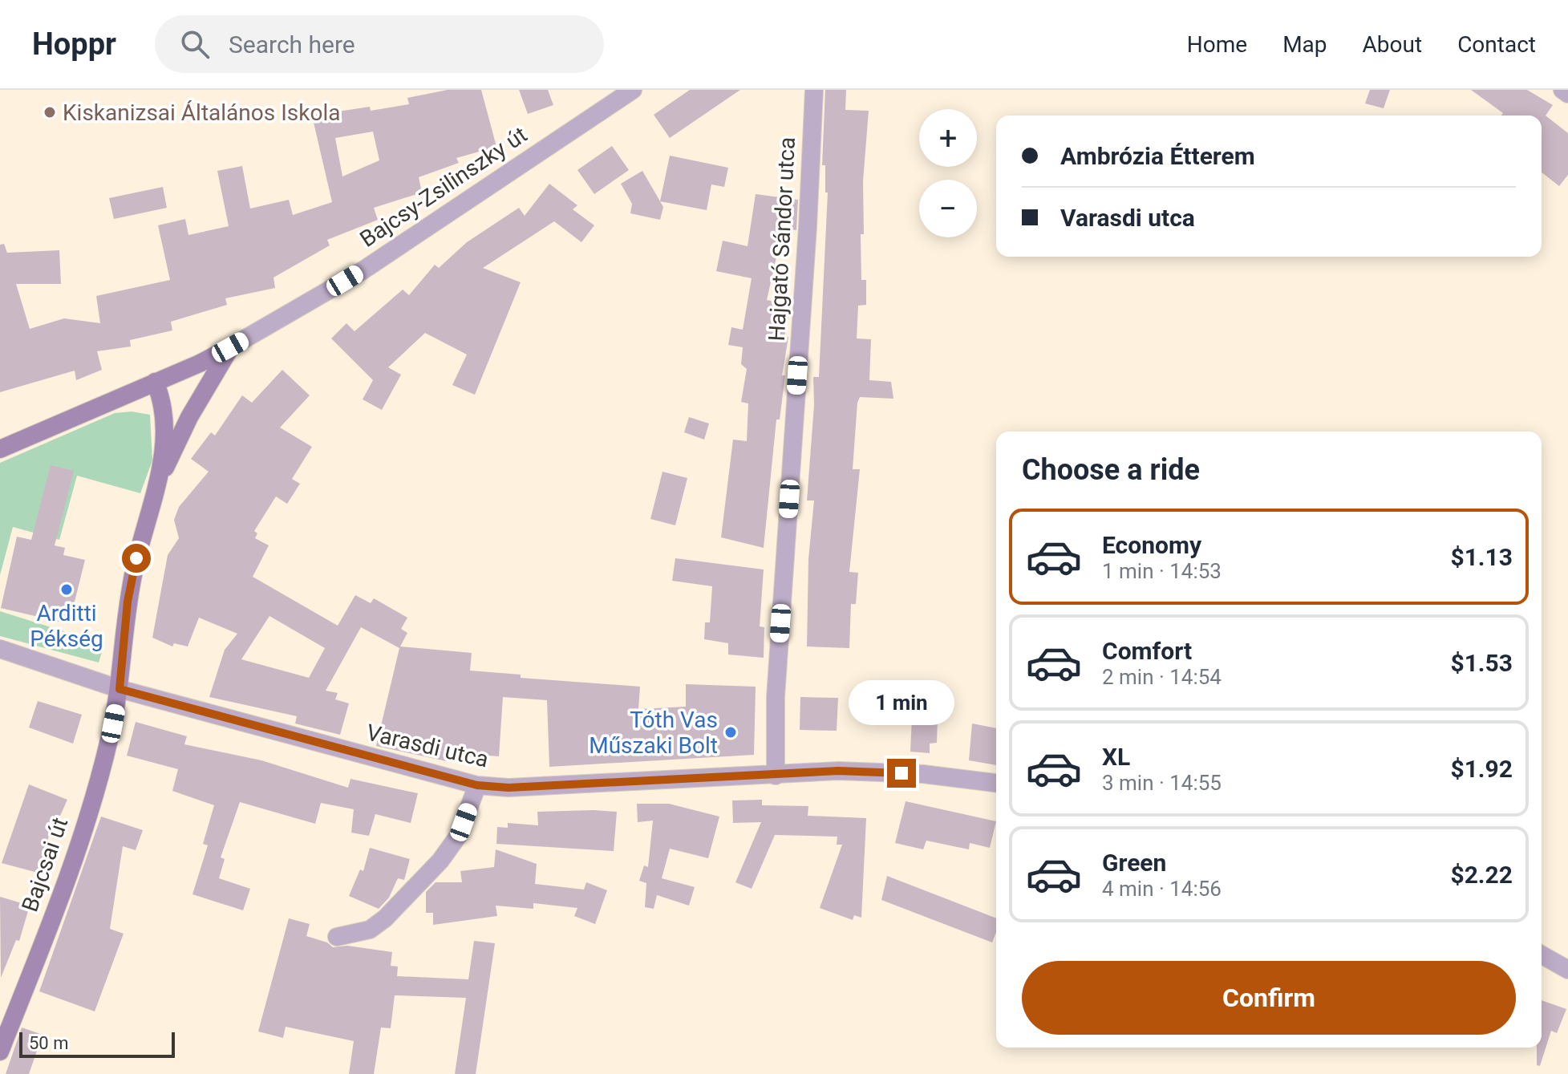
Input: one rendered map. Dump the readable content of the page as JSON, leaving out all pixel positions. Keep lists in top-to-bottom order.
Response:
{
  "streets": {
    "main road": ["Bajcsy-Zsilinszky út", "Bajcsai út"],
    "street": ["Hajgató Sándor utca", "Varasdi utca"]
  },
  "crossings": [
    ["Hajgató Sándor utca", "Varasdi utca"],
    ["Varasdi utca", "Bajcsai út"]
  ],
  "places": ["Kiskanizsai Általános Iskola", "Arditti Pékség", "Tóth Vas Műszaki Bolt"],
  "scale_bar": "50 m",
  "page": {
    "header": "Hoppr",
    "search": "Search here",
    "nav": [
      "Home",
      "Map",
      "About",
      "Contact"
    ],
    "map_buttons": ["+", "−"],
    "banner": ["Ambrózia Étterem", "Varasdi utca"],
    "heading": "Choose a ride",
    "list": [
      {
        "name": "Economy",
        "note": "1 min · 14:53",
        "value": "$1.13"
      },
      {
        "name": "Comfort",
        "note": "2 min · 14:54",
        "value": "$1.53"
      },
      {
        "name": "XL",
        "note": "3 min · 14:55",
        "value": "$1.92"
      },
      {
        "name": "Green",
        "note": "4 min · 14:56",
        "value": "$2.22"
      }
    ],
    "bubble": "1 min",
    "buttons": "Confirm",
    "scale": "50 m"
  }
}
